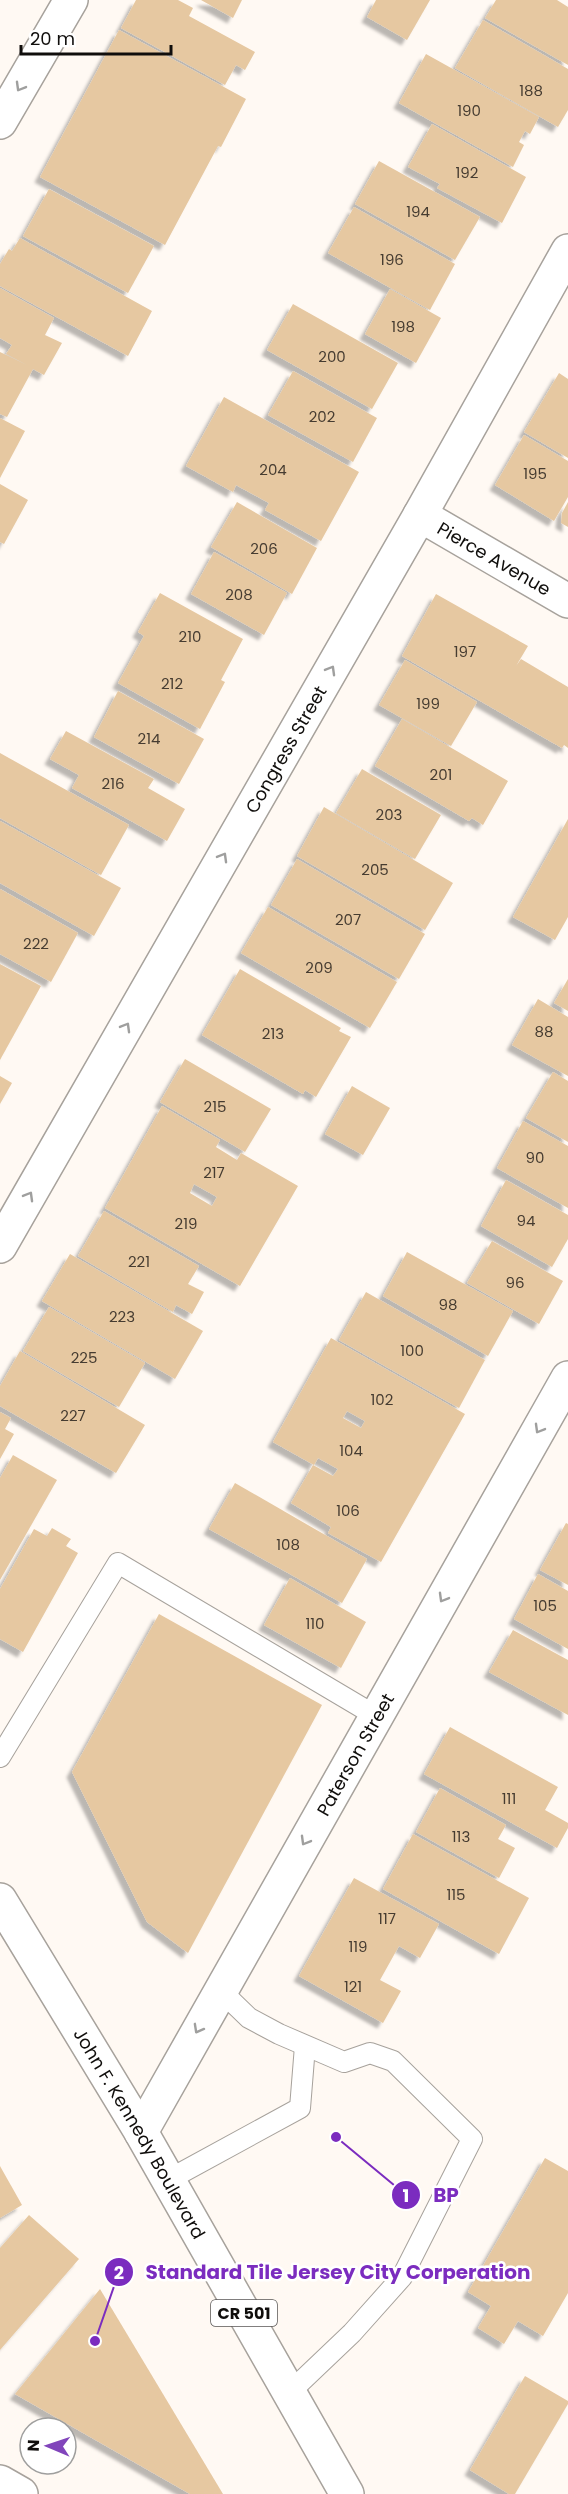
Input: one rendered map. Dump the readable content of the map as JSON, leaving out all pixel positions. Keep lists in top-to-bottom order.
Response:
{
  "streets": {
    "street": [
      "Pierce Avenue",
      "Congress Street",
      "Paterson Street",
      "John F. Kennedy Boulevard",
      "CR 501"
    ]
  },
  "crossings": [
    ["Pierce Avenue", "Congress Street"],
    ["Paterson Street", "John F. Kennedy Boulevard"]
  ],
  "one_way": ["Congress Street", "Paterson Street"],
  "places": ["BP", "Standard Tile Jersey City Corperation"],
  "house_numbers": [
    "188",
    "190",
    "192",
    "194",
    "196",
    "198",
    "200",
    "202",
    "204",
    "195",
    "206",
    "208",
    "210",
    "197",
    "212",
    "199",
    "214",
    "201",
    "216",
    "203",
    "205",
    "207",
    "222",
    "209",
    "88",
    "213",
    "215",
    "90",
    "217",
    "94",
    "219",
    "221",
    "96",
    "98",
    "223",
    "100",
    "225",
    "102",
    "227",
    "104",
    "106",
    "108",
    "105",
    "110",
    "111",
    "113",
    "115",
    "117",
    "119",
    "121"
  ],
  "scale_bar": "20 m",
  "north": "left"
}
